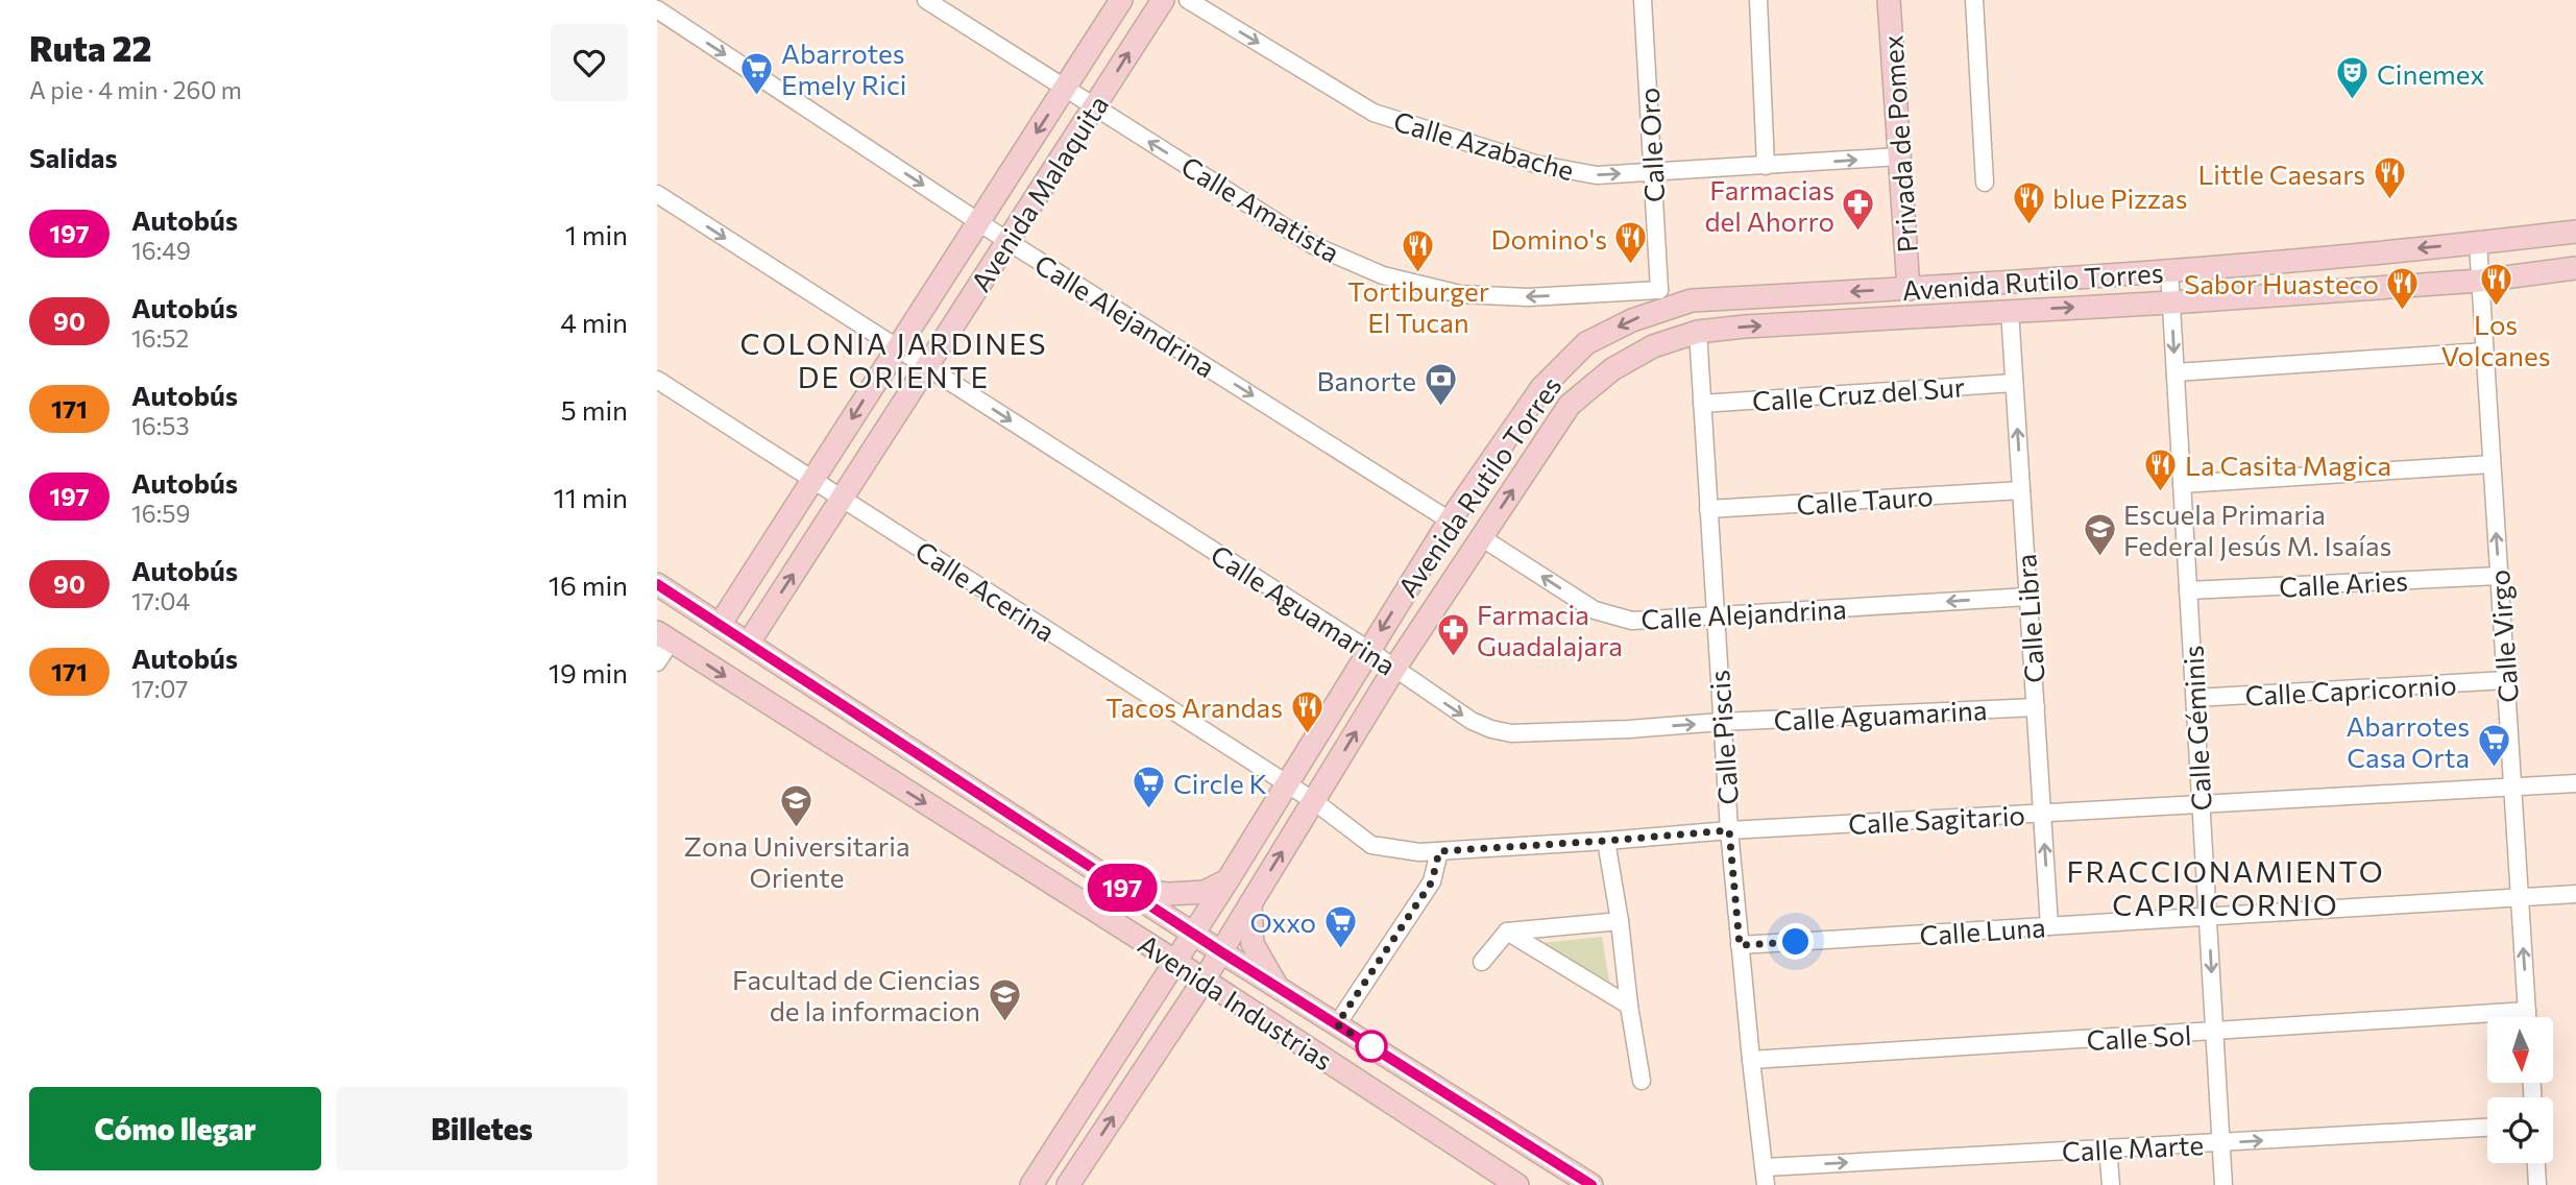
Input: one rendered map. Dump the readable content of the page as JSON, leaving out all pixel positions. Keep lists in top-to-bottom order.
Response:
{
  "streets": {
    "main road": [
      "Privada de Pomex",
      "Avenida Malaquita",
      "Avenida Rutilo Torres",
      "Avenida Industrias"
    ],
    "street": [
      "Calle Azabache",
      "Calle Oro",
      "Calle Amatista",
      "Calle Alejandrina",
      "Calle Cruz del Sur",
      "Calle Tauro",
      "Calle Aries",
      "Calle Acerina",
      "Calle Aguamarina",
      "Calle Libra",
      "Calle Virgo",
      "Calle Capricornio",
      "Calle Géminis",
      "Calle Piscis",
      "Calle Sagitario",
      "Calle Luna",
      "Calle Sol",
      "Calle Marte"
    ]
  },
  "crossings": [
    ["Privada de Pomex", "Calle Azabache"],
    ["Privada de Pomex", "Avenida Rutilo Torres"],
    ["Calle Azabache", "Calle Oro"],
    ["Calle Oro", "Calle Amatista"],
    ["Calle Oro", "Avenida Rutilo Torres"],
    ["Avenida Malaquita", "Calle Amatista"],
    ["Avenida Malaquita", "Calle Alejandrina"],
    ["Avenida Malaquita", "Calle Acerina"],
    ["Avenida Malaquita", "Calle Aguamarina"],
    ["Avenida Malaquita", "Avenida Industrias"],
    ["Calle Amatista", "Avenida Rutilo Torres"],
    ["Avenida Rutilo Torres", "Calle Alejandrina"],
    ["Avenida Rutilo Torres", "Calle Acerina"],
    ["Avenida Rutilo Torres", "Calle Aguamarina"],
    ["Avenida Rutilo Torres", "Calle Libra"],
    ["Avenida Rutilo Torres", "Calle Virgo"],
    ["Avenida Rutilo Torres", "Calle Géminis"],
    ["Avenida Rutilo Torres", "Calle Piscis"],
    ["Avenida Rutilo Torres", "Calle Sagitario"],
    ["Avenida Rutilo Torres", "Avenida Industrias"],
    ["Calle Alejandrina", "Calle Libra"],
    ["Calle Alejandrina", "Calle Piscis"],
    ["Calle Cruz del Sur", "Calle Libra"],
    ["Calle Cruz del Sur", "Calle Piscis"],
    ["Calle Tauro", "Calle Libra"],
    ["Calle Tauro", "Calle Piscis"],
    ["Calle Aries", "Calle Virgo"],
    ["Calle Aries", "Calle Géminis"],
    ["Calle Acerina", "Calle Sagitario"],
    ["Calle Aguamarina", "Calle Libra"],
    ["Calle Aguamarina", "Calle Piscis"],
    ["Calle Libra", "Calle Sagitario"],
    ["Calle Libra", "Calle Luna"],
    ["Calle Virgo", "Calle Capricornio"],
    ["Calle Virgo", "Calle Sagitario"],
    ["Calle Virgo", "Calle Luna"],
    ["Calle Virgo", "Calle Sol"],
    ["Calle Capricornio", "Calle Géminis"],
    ["Calle Géminis", "Calle Sagitario"],
    ["Calle Géminis", "Calle Luna"],
    ["Calle Géminis", "Calle Sol"],
    ["Calle Géminis", "Calle Marte"],
    ["Calle Piscis", "Calle Sagitario"],
    ["Calle Piscis", "Calle Luna"],
    ["Calle Piscis", "Calle Sol"],
    ["Calle Piscis", "Calle Marte"]
  ],
  "one_way": [
    "Calle Azabache",
    "Calle Amatista",
    "Calle Aguamarina",
    "Calle Libra",
    "Calle Marte"
  ],
  "districts": ["COLONIA JARDINES DE ORIENTE", "FRACCIONAMIENTO CAPRICORNIO"],
  "places": {
    "supermarket": [
      "Abarrotes Emely Rici",
      "Abarrotes Casa Orta",
      "Circle K",
      "Oxxo"
    ],
    "theatre": ["Cinemex"],
    "restaurant": [
      "Little Caesars",
      "blue Pizzas",
      "Domino's",
      "Tortiburger El Tucan",
      "Los Volcanes",
      "Sabor Huasteco",
      "La Casita Magica",
      "Tacos Arandas"
    ],
    "pharmacy": ["Farmacias del Ahorro", "Farmacia Guadalajara"],
    "bank": ["Banorte"],
    "school or university": ["Escuela Primaria Federal Jesús M. Isaías", "Zona Universitaria Oriente", "Facultad de Ciencias de la informacion"]
  },
  "lines": ["bus line 197"],
  "north": "bottom",
  "page": {
    "heading": [
      ["Ruta 22", "A pie · 4 min · 260 m"],
      "Salidas"
    ],
    "on_map": "197",
    "list": [
      {
        "mark": "197",
        "name": "Autobús",
        "note": "16:49",
        "value": "1 min"
      },
      {
        "mark": "90",
        "name": "Autobús",
        "note": "16:52",
        "value": "4 min"
      },
      {
        "mark": "171",
        "name": "Autobús",
        "note": "16:53",
        "value": "5 min"
      },
      {
        "mark": "197",
        "name": "Autobús",
        "note": "16:59",
        "value": "11 min"
      },
      {
        "mark": "90",
        "name": "Autobús",
        "note": "17:04",
        "value": "16 min"
      },
      {
        "mark": "171",
        "name": "Autobús",
        "note": "17:07",
        "value": "19 min"
      }
    ],
    "buttons": ["Cómo llegar", "Billetes"]
  }
}
